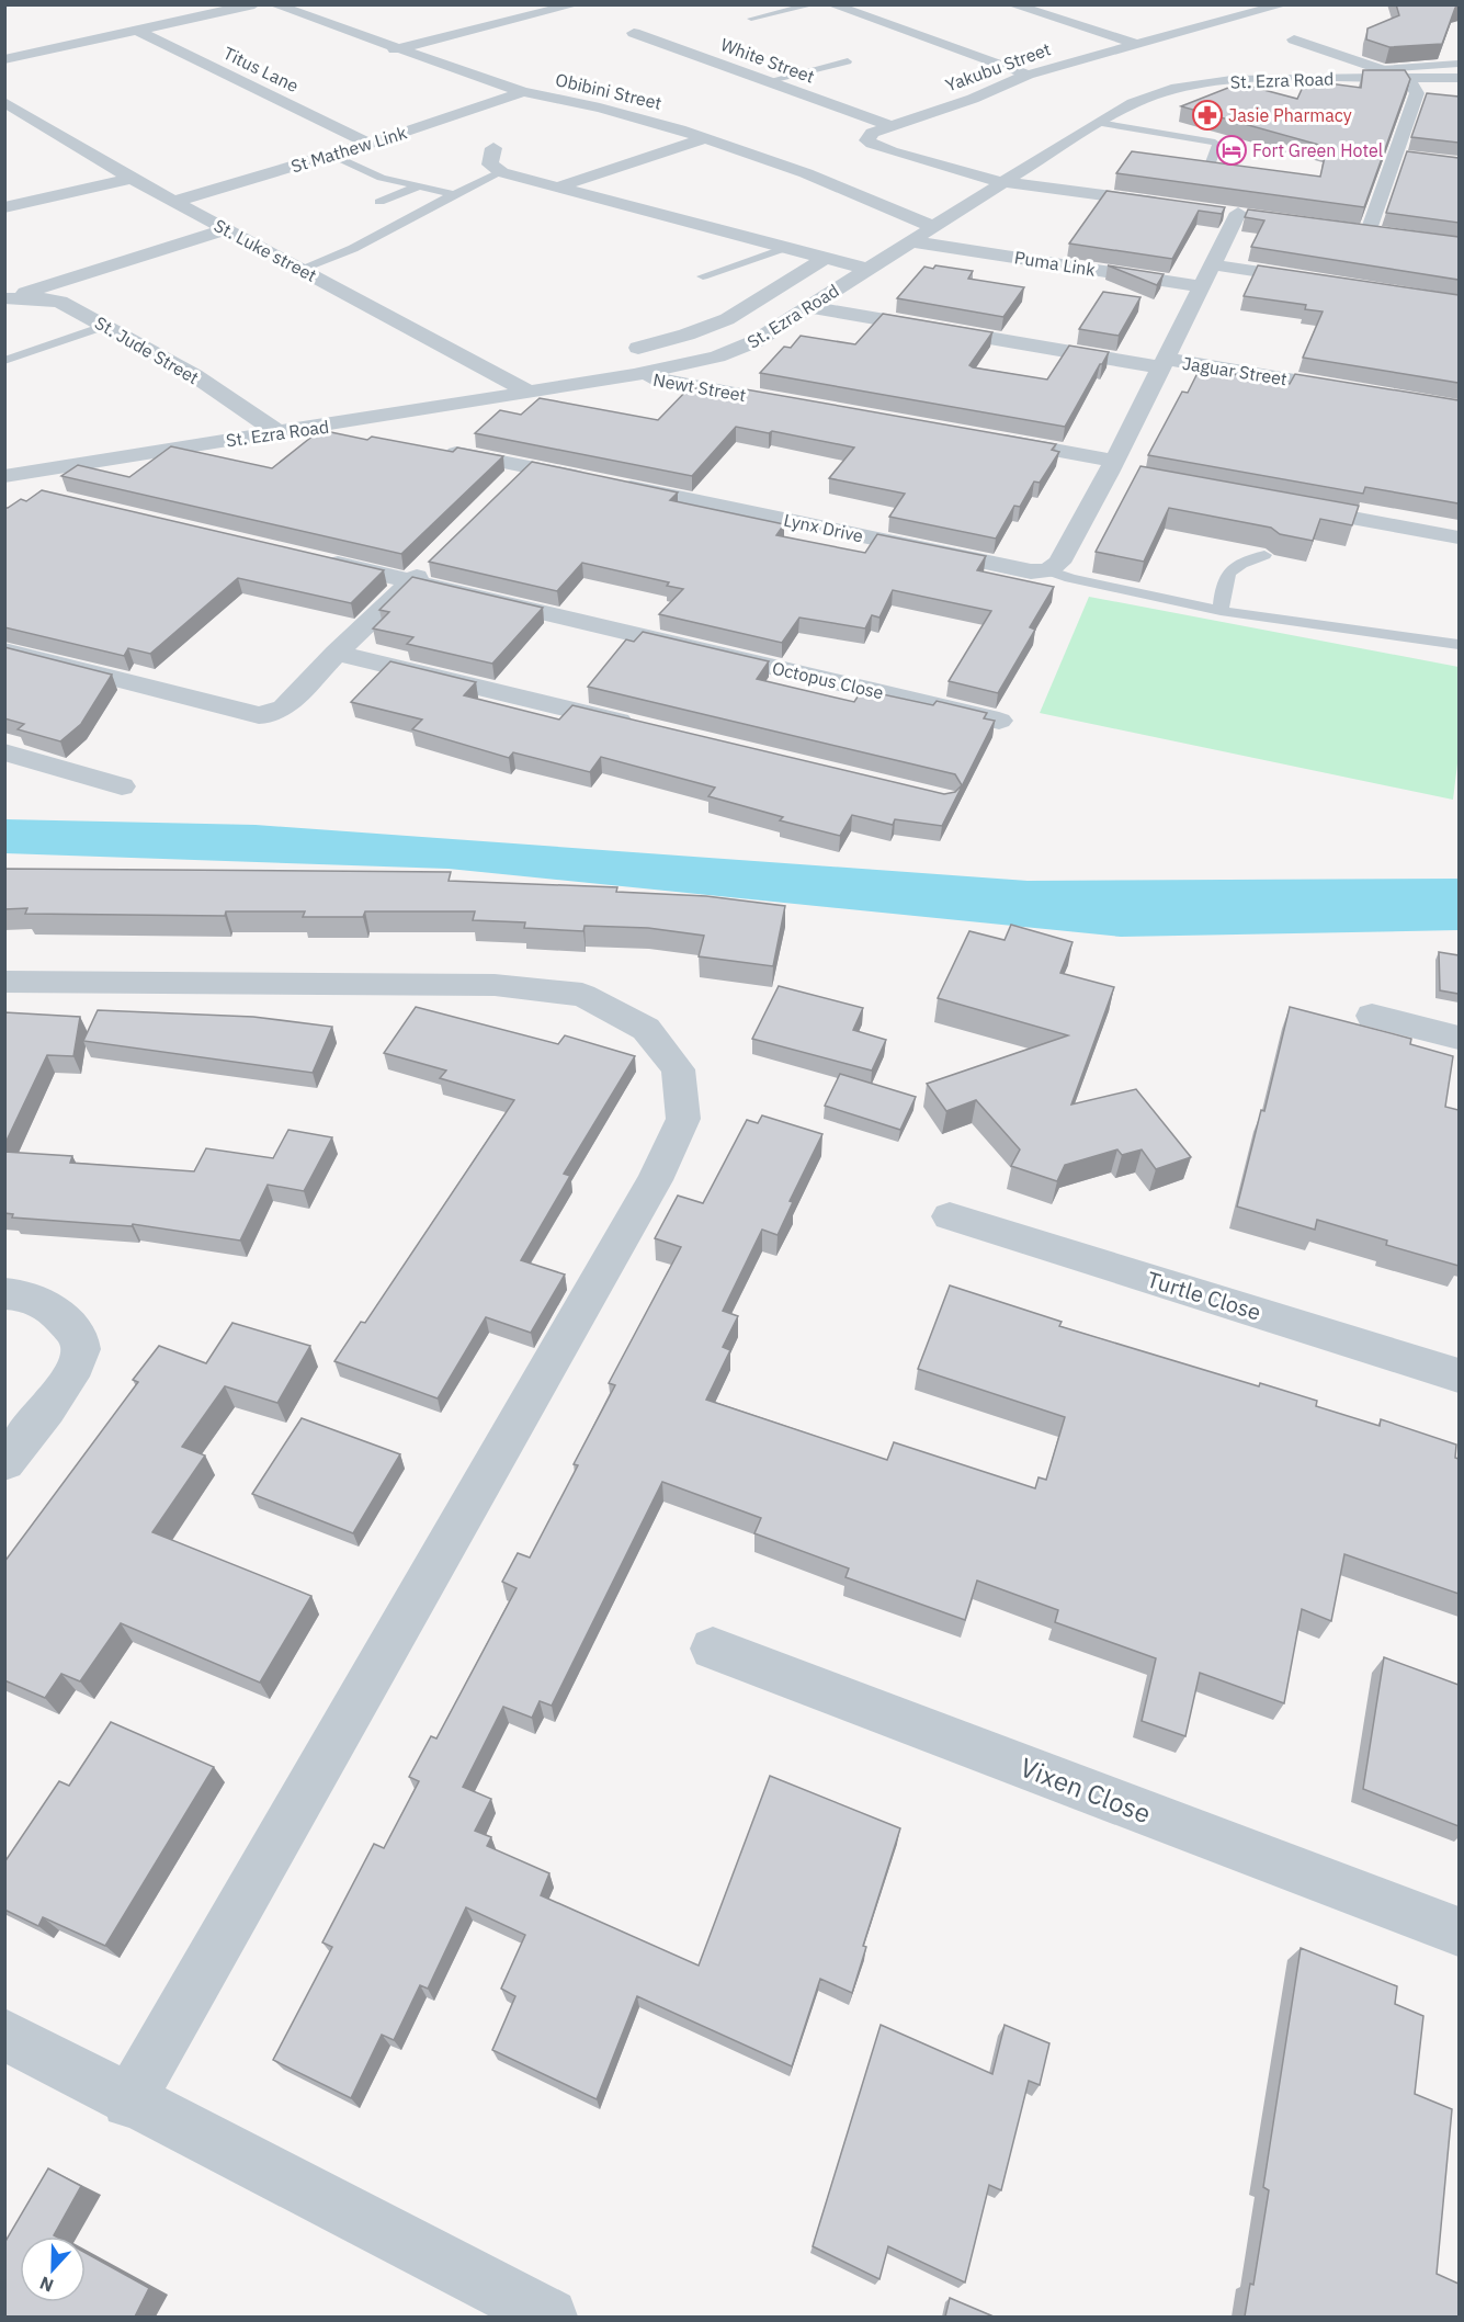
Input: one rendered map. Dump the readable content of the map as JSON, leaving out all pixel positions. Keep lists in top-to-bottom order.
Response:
{
  "streets": {
    "street": [
      "White Street",
      "Yakubu Street",
      "Titus Lane",
      "St. Ezra Road",
      "Obibini Street",
      "St Mathew Link",
      "St. Luke street",
      "Puma Link",
      "St. Jude Street",
      "Jaguar Street",
      "Newt Street",
      "Lynx Drive",
      "Octopus Close",
      "Turtle Close",
      "Vixen Close"
    ]
  },
  "crossings": [
    ["White Street", "Yakubu Street"],
    ["Yakubu Street", "St. Ezra Road"],
    ["Titus Lane", "St Mathew Link"],
    ["St. Ezra Road", "Obibini Street"],
    ["St. Ezra Road", "St. Luke street"],
    ["St. Ezra Road", "Puma Link"],
    ["St. Ezra Road", "St. Jude Street"],
    ["St. Ezra Road", "Jaguar Street"],
    ["St. Ezra Road", "Newt Street"],
    ["Obibini Street", "St Mathew Link"],
    ["St Mathew Link", "St. Luke street"]
  ],
  "places": {
    "pharmacy": ["Jasie Pharmacy"],
    "hotel": ["Fort Green Hotel"]
  },
  "north": "bottom"
}
